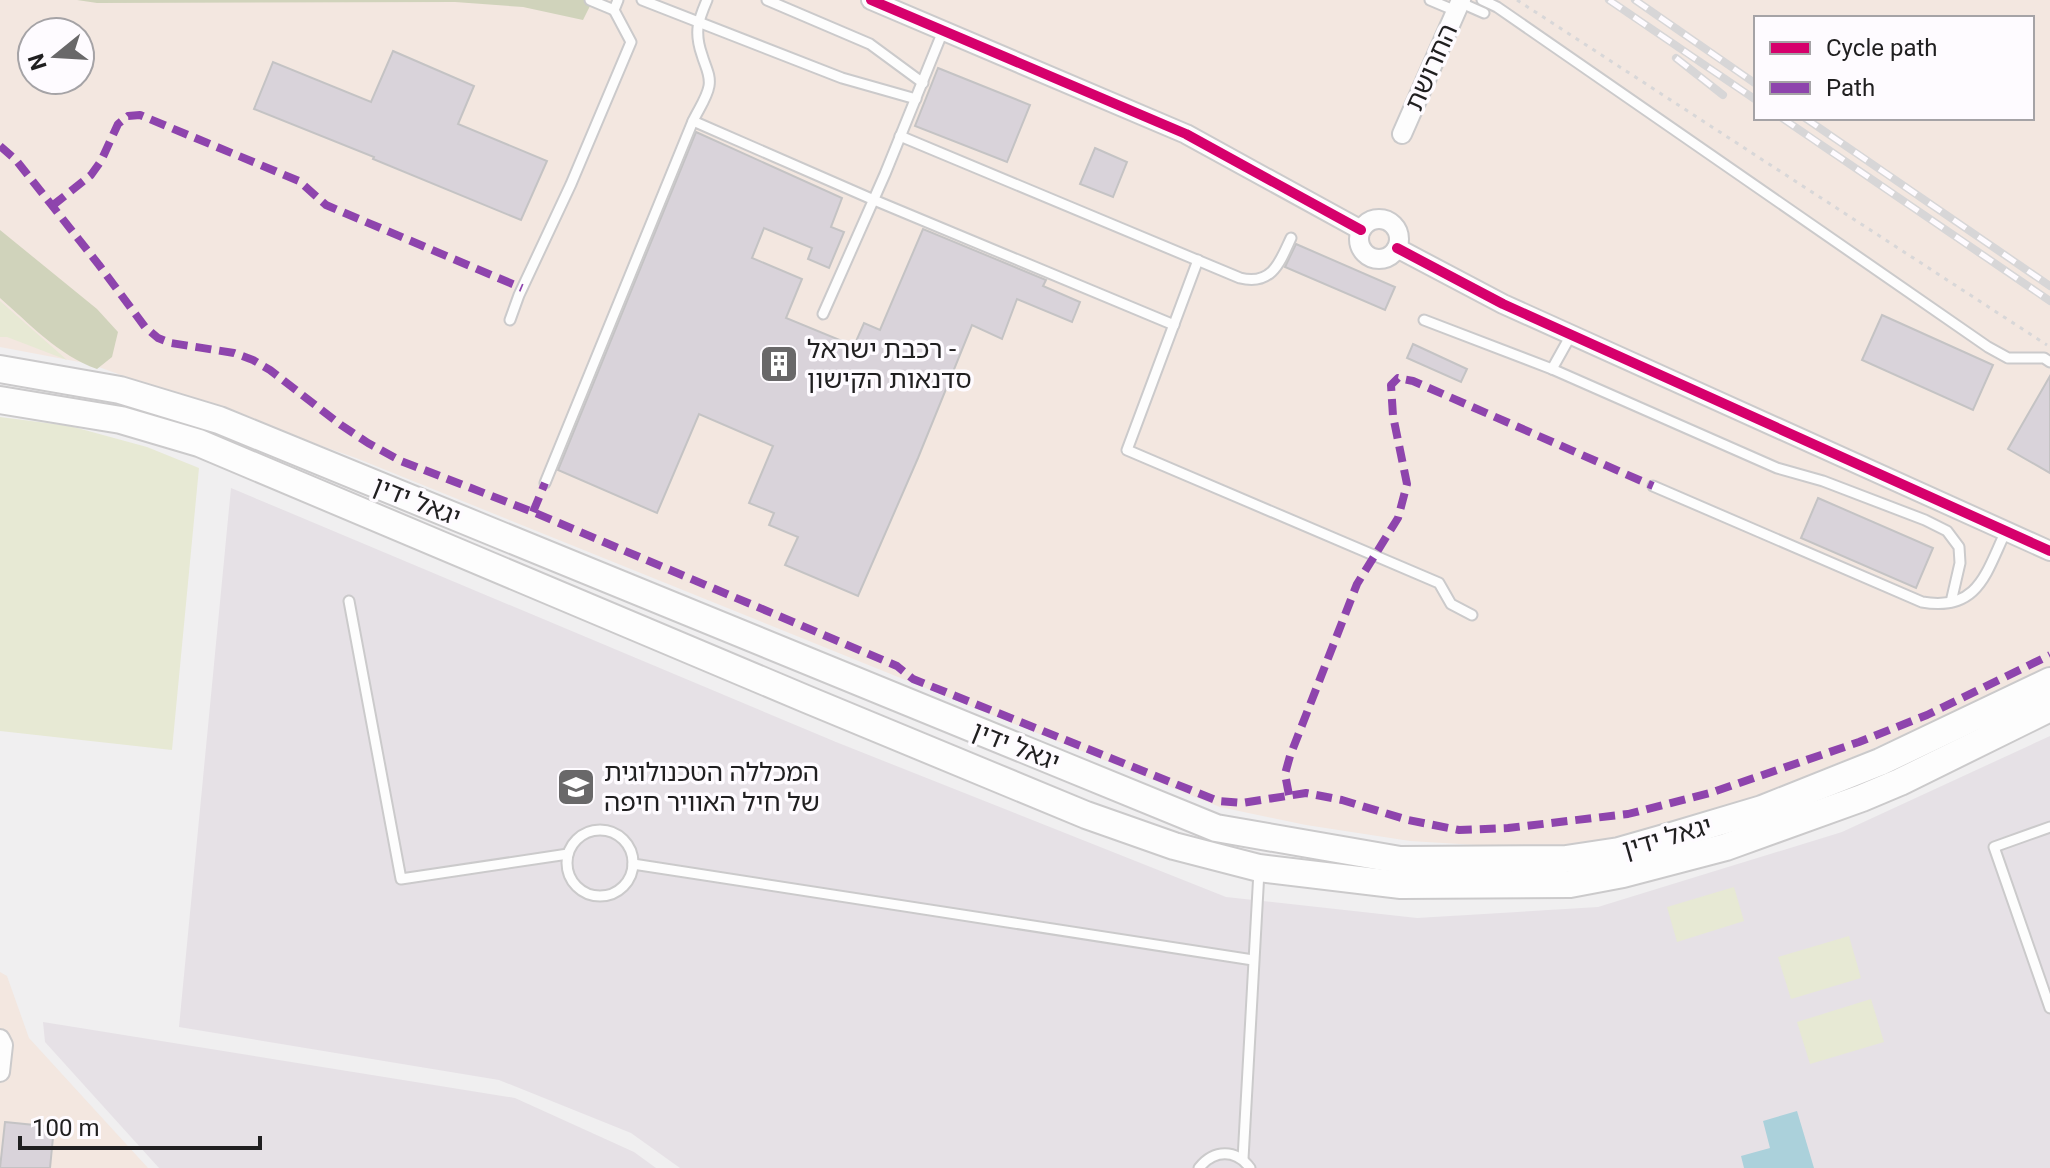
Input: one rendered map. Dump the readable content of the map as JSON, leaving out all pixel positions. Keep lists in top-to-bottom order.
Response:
{
  "streets": {
    "main road": ["יגאל ידין"],
    "street": ["החרושת"]
  },
  "places": {
    "building": ["רכבת ישראל - סדנאות הקישון"],
    "school or university": ["המכללה הטכנולוגית של חיל האוויר חיפה"]
  },
  "legend": ["Cycle path", "Path"],
  "scale_bar": "100 m",
  "north": "left"
}
